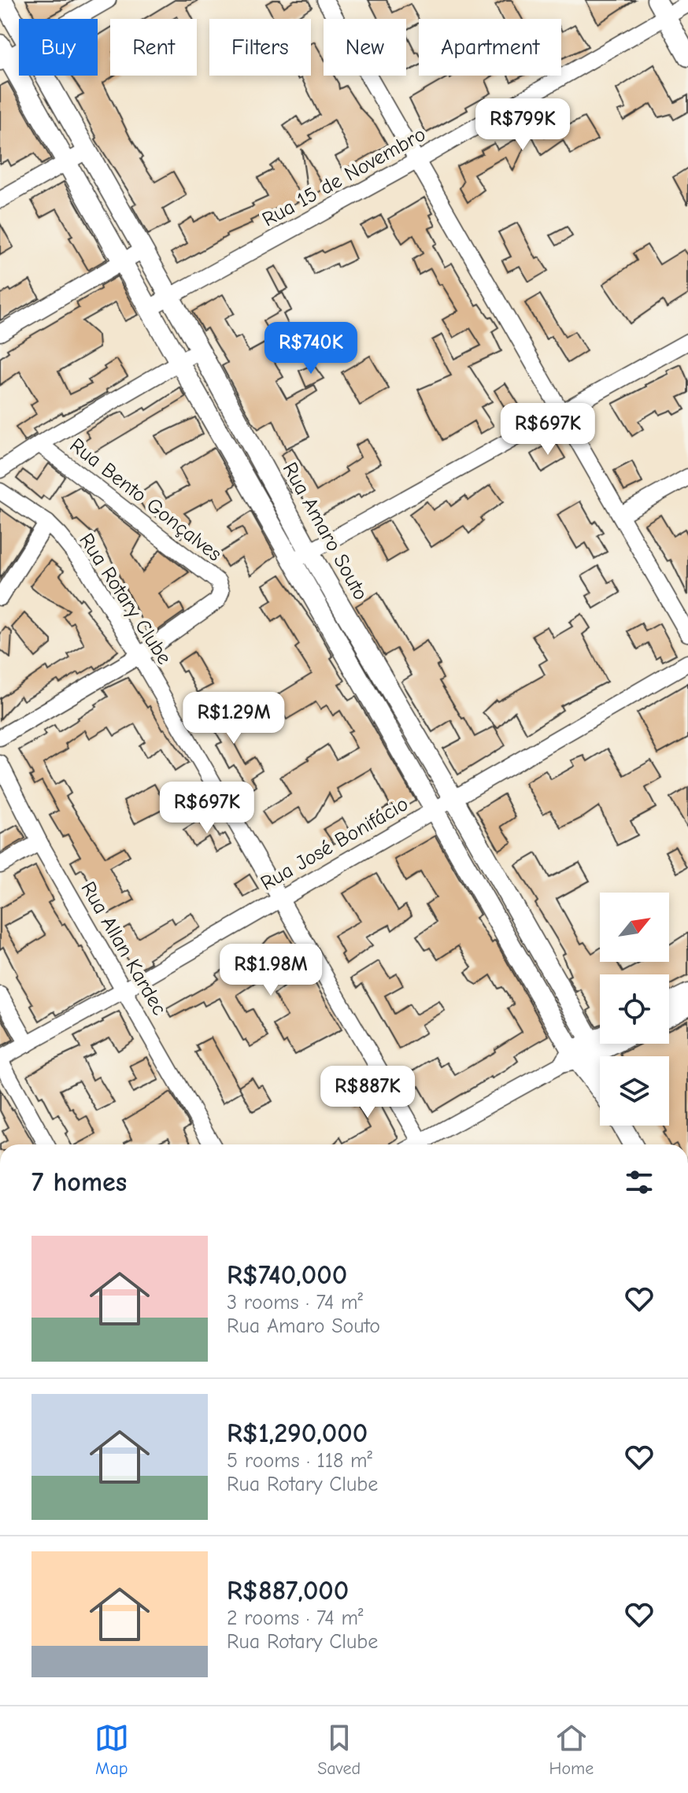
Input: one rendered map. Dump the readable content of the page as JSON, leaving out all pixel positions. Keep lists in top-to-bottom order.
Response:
{
  "streets": {
    "street": [
      "Rua 15 de Novembro",
      "Rua Bento Gonçalves",
      "Rua Amaro Souto",
      "Rua Rotary Clube",
      "Rua José Bonifácio",
      "Rua Allan Kardec"
    ]
  },
  "crossings": [
    ["Rua 15 de Novembro", "Rua Amaro Souto"],
    ["Rua Bento Gonçalves", "Rua Rotary Clube"],
    ["Rua Amaro Souto", "Rua José Bonifácio"],
    ["Rua Rotary Clube", "Rua José Bonifácio"],
    ["Rua José Bonifácio", "Rua Allan Kardec"]
  ],
  "north": "top right",
  "page": {
    "chip": [
      "Buy",
      "Rent",
      "Filters",
      "New",
      "Apartment"
    ],
    "price": [
      "R$799K",
      "R$740K",
      "R$697K",
      "R$1.29M",
      "R$697K",
      "R$1.98M",
      "R$887K"
    ],
    "heading": "7 homes",
    "list": [
      {
        "name": "R$740,000",
        "note": "3 rooms · 74 m² · Rua Amaro Souto"
      },
      {
        "name": "R$1,290,000",
        "note": "5 rooms · 118 m² · Rua Rotary Clube"
      },
      {
        "name": "R$887,000",
        "note": "2 rooms · 74 m² · Rua Rotary Clube"
      }
    ],
    "tabs": ["Map", "Saved", "Home"]
  }
}
